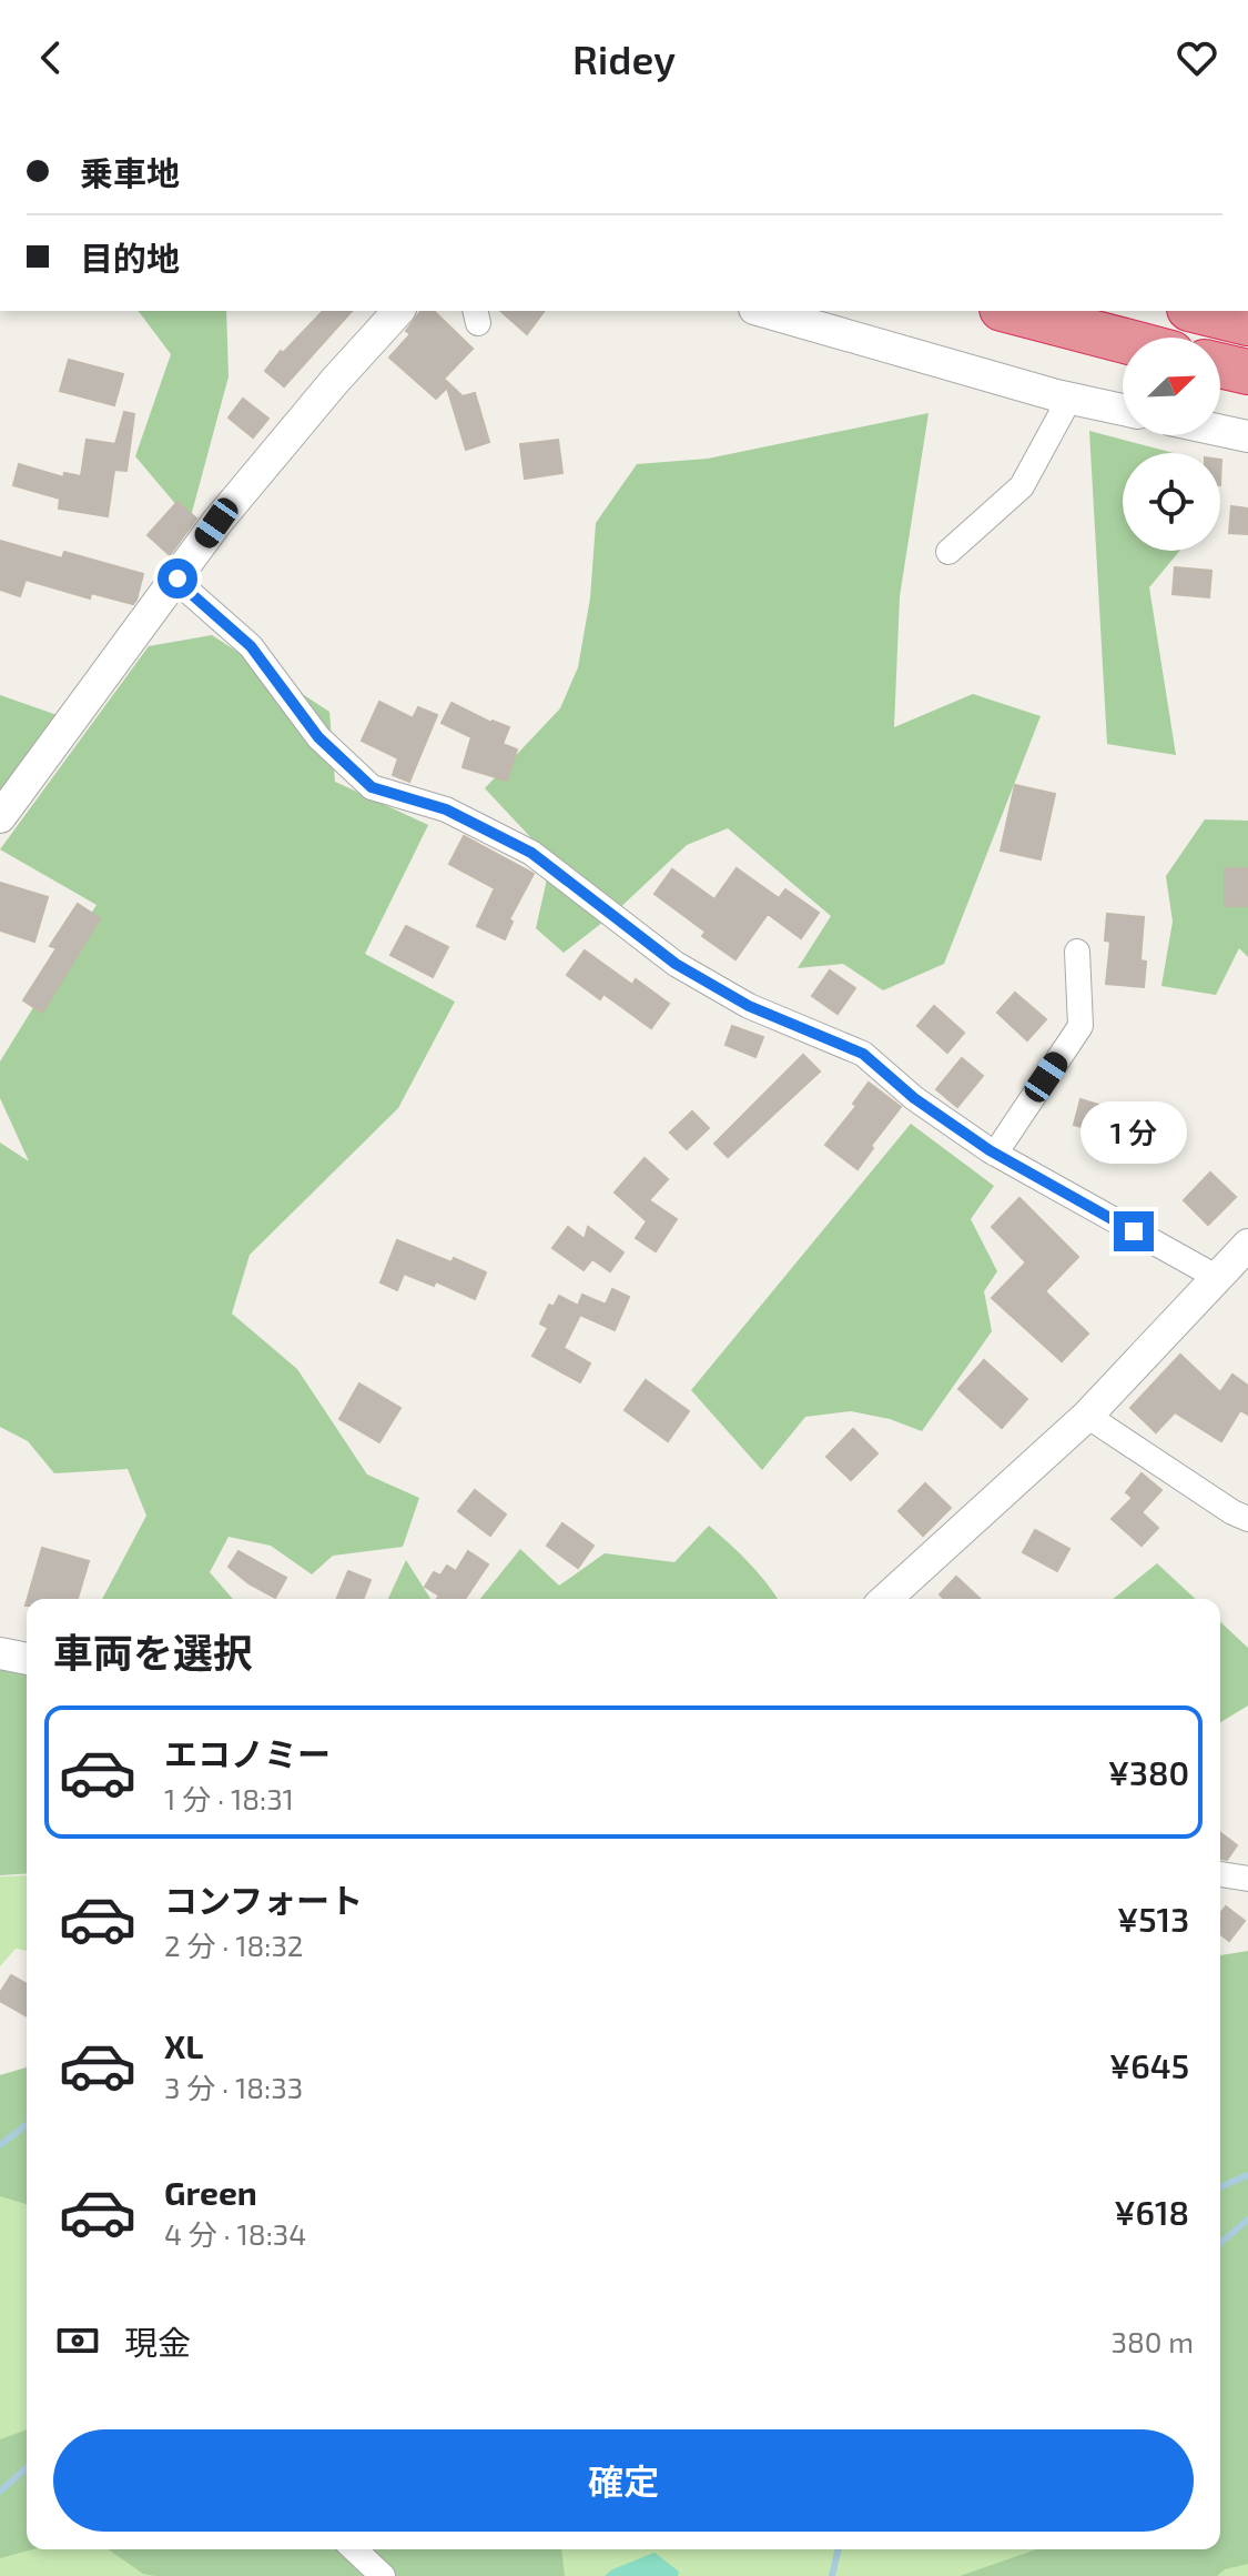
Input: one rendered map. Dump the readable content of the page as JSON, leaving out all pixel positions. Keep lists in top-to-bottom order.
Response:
{
  "north": "top right",
  "page": {
    "header": "Ridey",
    "banner": ["乗車地", "目的地"],
    "bubble": "1 分",
    "heading": "車両を選択",
    "list": [
      {
        "name": "エコノミー",
        "note": "1 分 · 18:31",
        "value": "¥380"
      },
      {
        "name": "コンフォート",
        "note": "2 分 · 18:32",
        "value": "¥513"
      },
      {
        "name": "XL",
        "note": "3 分 · 18:33",
        "value": "¥645"
      },
      {
        "name": "Green",
        "note": "4 分 · 18:34",
        "value": "¥618"
      }
    ],
    "pay": ["現金", "380 m"],
    "buttons": "確定"
  }
}
